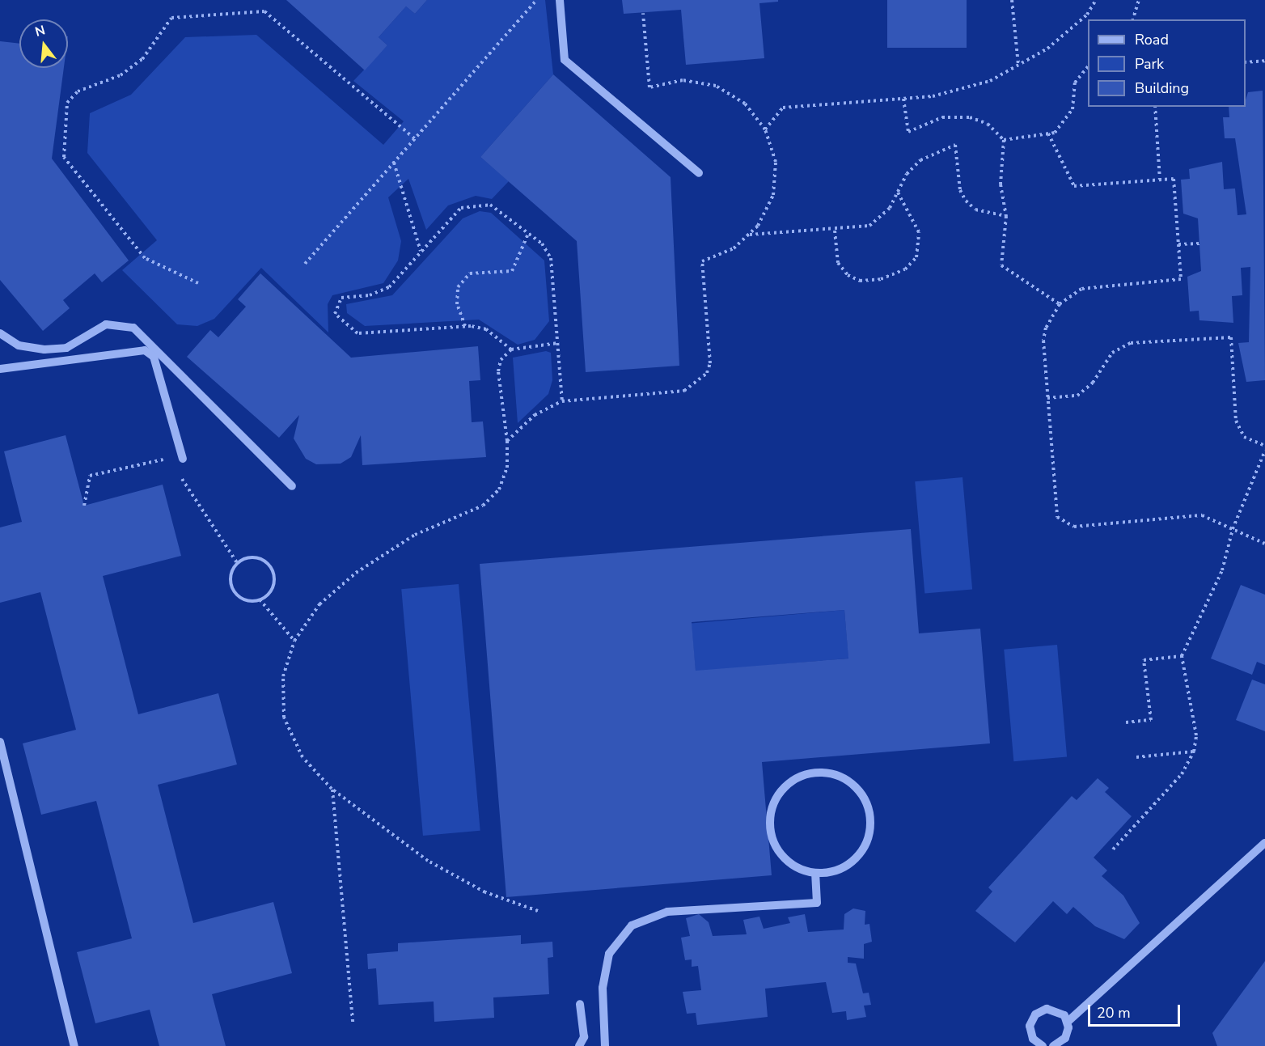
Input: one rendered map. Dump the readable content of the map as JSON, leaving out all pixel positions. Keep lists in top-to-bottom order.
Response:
{
  "legend": ["Road", "Park", "Building"],
  "scale_bar": "20 m",
  "north": "top"
}
